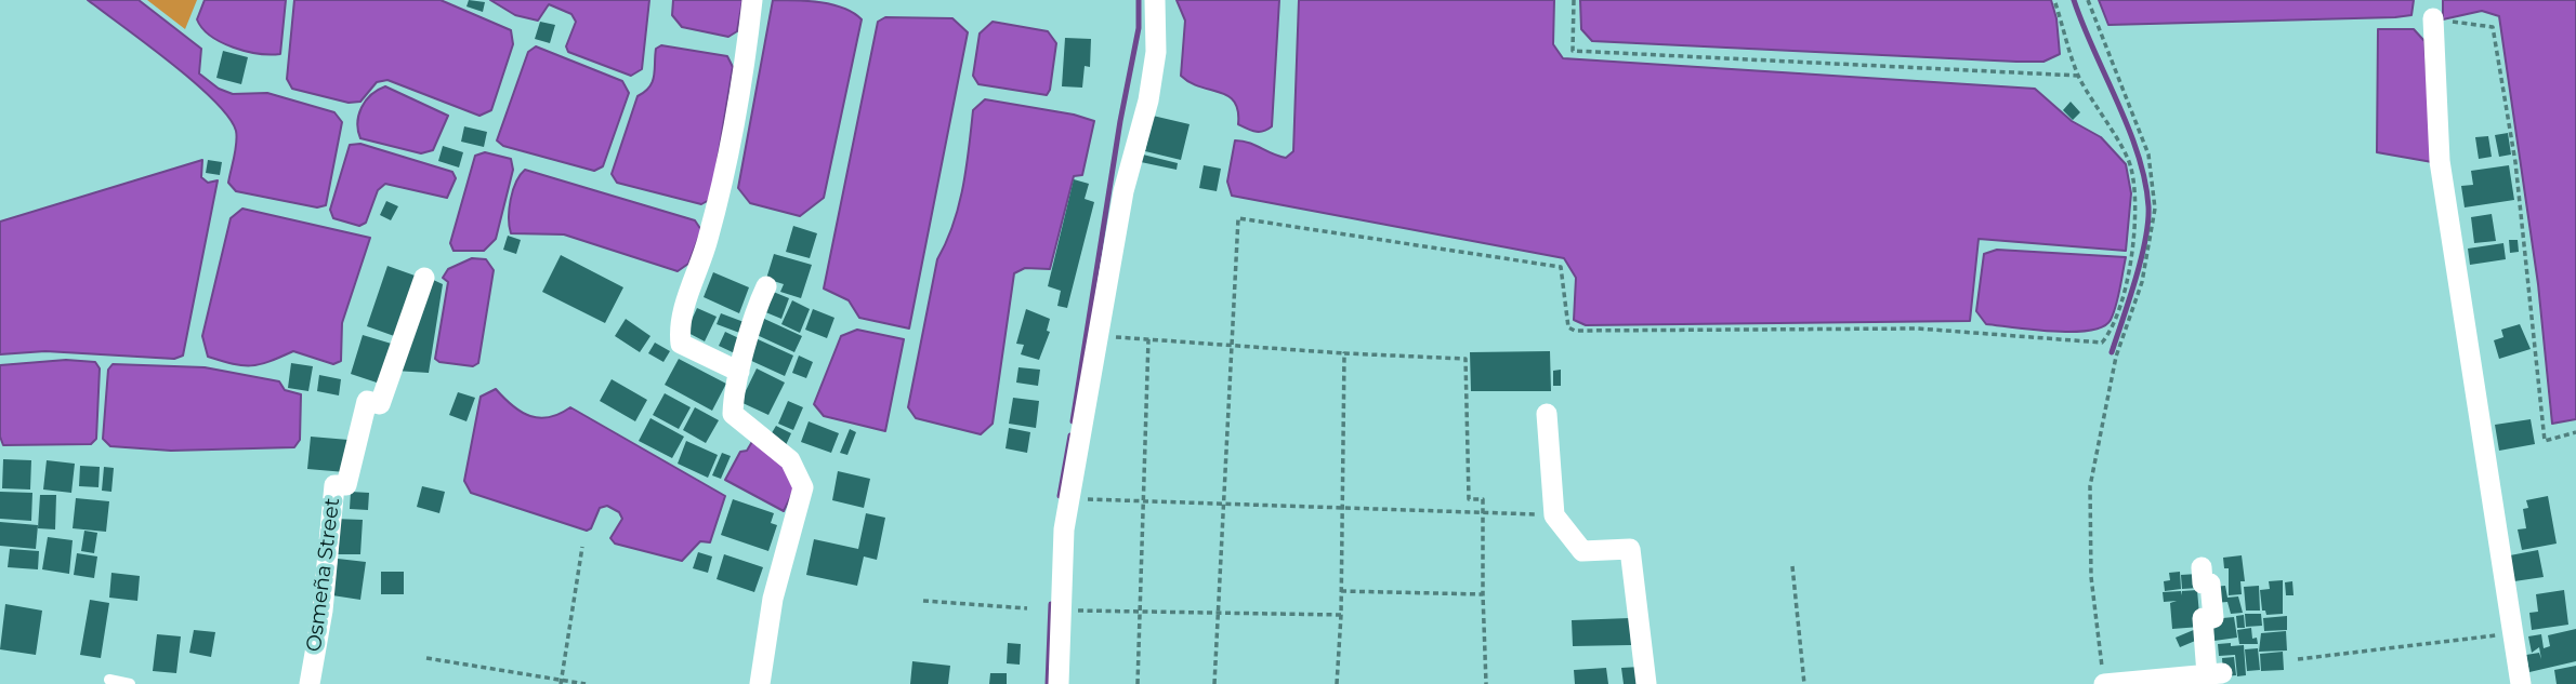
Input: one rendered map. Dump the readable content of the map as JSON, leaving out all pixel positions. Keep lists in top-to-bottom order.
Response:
{
  "streets": {
    "street": ["Osmeña Street"]
  }
}
